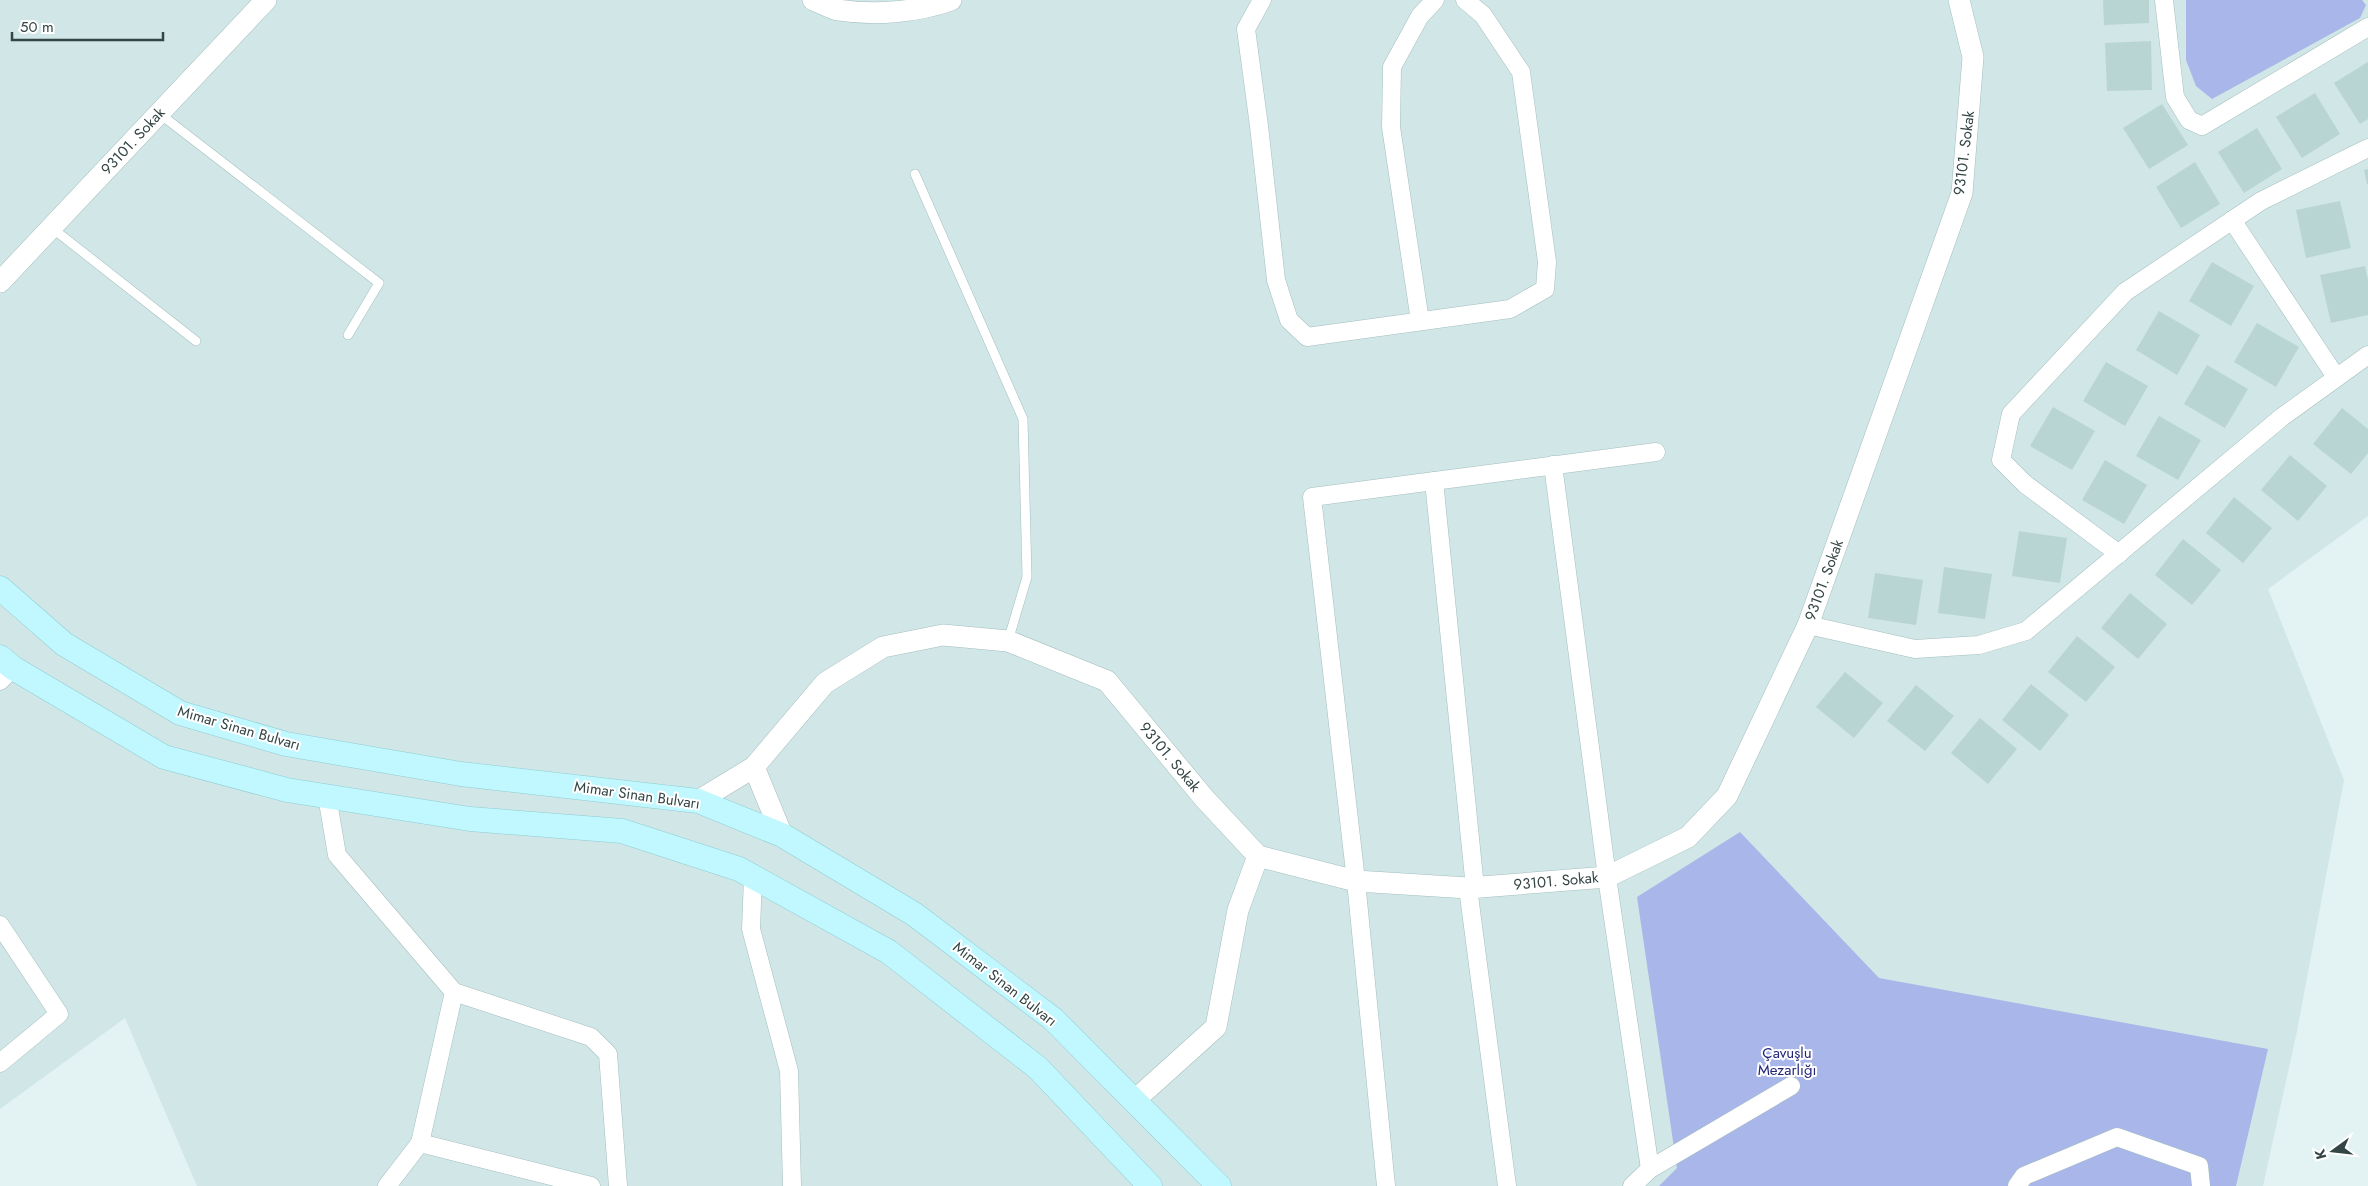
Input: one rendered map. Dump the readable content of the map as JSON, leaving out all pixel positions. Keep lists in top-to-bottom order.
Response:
{
  "streets": {
    "main road": ["Mimar Sinan Bulvarı"],
    "street": ["93101. Sokak"]
  },
  "crossings": [
    ["93101. Sokak", "Mimar Sinan Bulvarı"]
  ],
  "parks": ["Çavuşlu Mezarlığı"],
  "scale_bar": "50 m",
  "north": "left"
}
